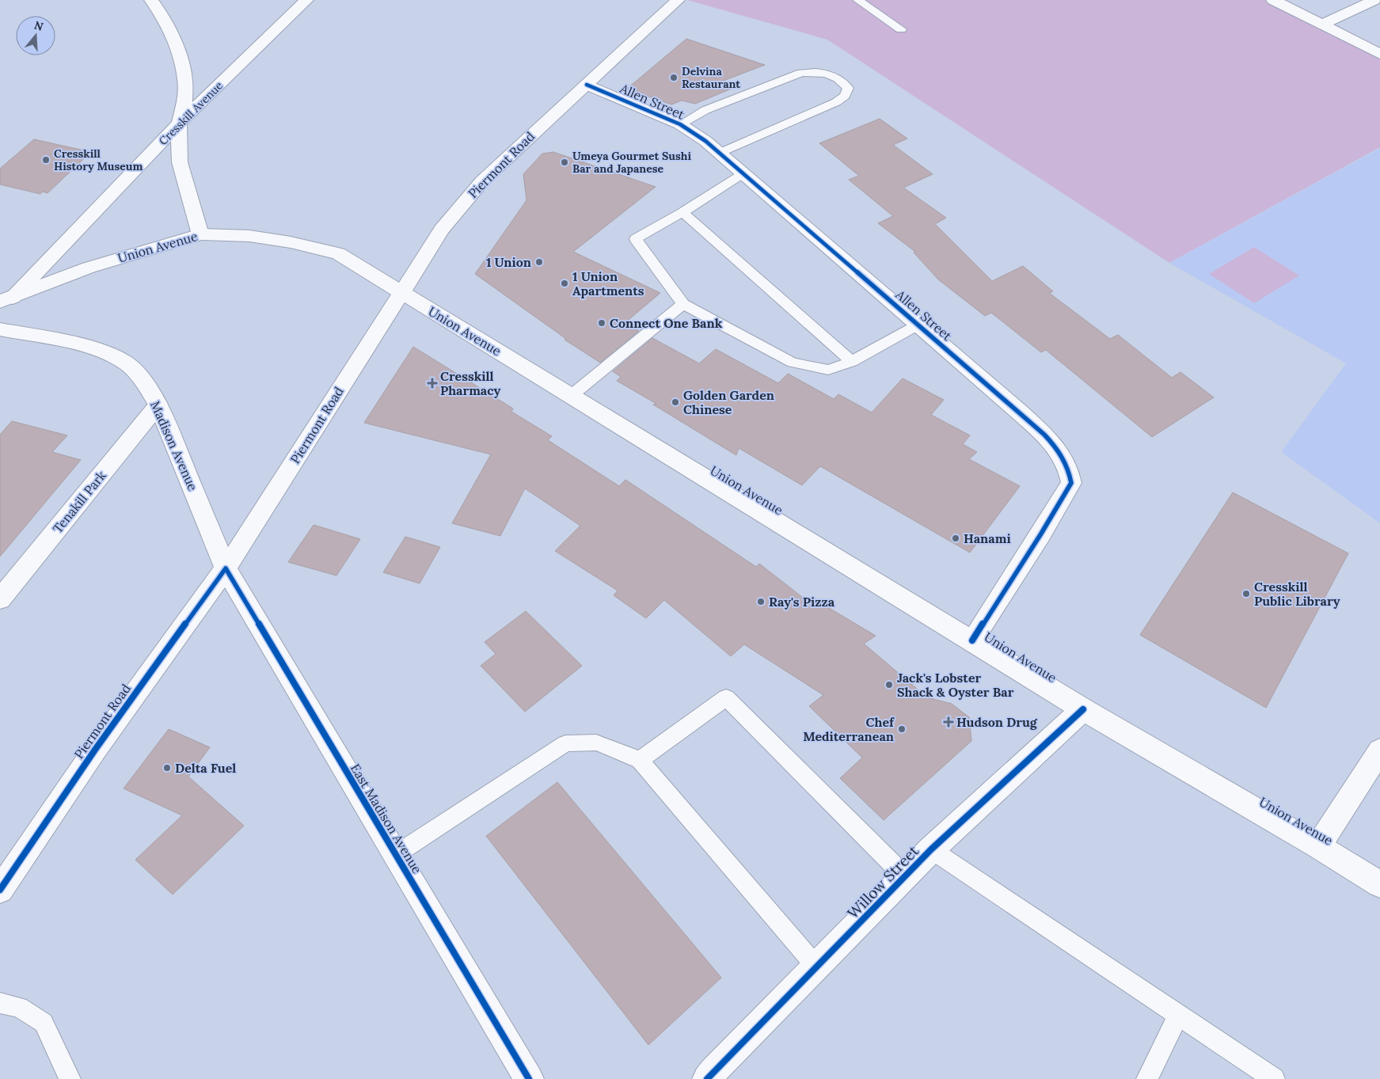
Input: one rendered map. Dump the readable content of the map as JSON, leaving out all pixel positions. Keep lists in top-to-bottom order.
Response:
{
  "streets": {
    "street": [
      "Allen Street",
      "Cresskill Avenue",
      "Piermont Road",
      "Union Avenue",
      "Madison Avenue",
      "Tenakill Park",
      "East Madison Avenue",
      "Willow Street"
    ]
  },
  "crossings": [
    ["Allen Street", "Piermont Road"],
    ["Allen Street", "Union Avenue"],
    ["Cresskill Avenue", "Union Avenue"],
    ["Piermont Road", "Union Avenue"],
    ["Piermont Road", "Madison Avenue"],
    ["Piermont Road", "East Madison Avenue"],
    ["Union Avenue", "Willow Street"],
    ["Madison Avenue", "Tenakill Park"],
    ["Madison Avenue", "East Madison Avenue"]
  ],
  "places": {
    "other": [
      "Delvina Restaurant",
      "Cresskill History Museum",
      "Umeya Gourmet Sushi Bar and Japanese",
      "1 Union",
      "1 Union Apartments",
      "Connect One Bank",
      "Golden Garden Chinese",
      "Hanami",
      "Cresskill Public Library",
      "Ray's Pizza",
      "Jack's Lobster Shack & Oyster Bar",
      "Chef Mediterranean",
      "Delta Fuel"
    ],
    "health": ["Cresskill Pharmacy", "Hudson Drug"]
  },
  "north": "top"
}
